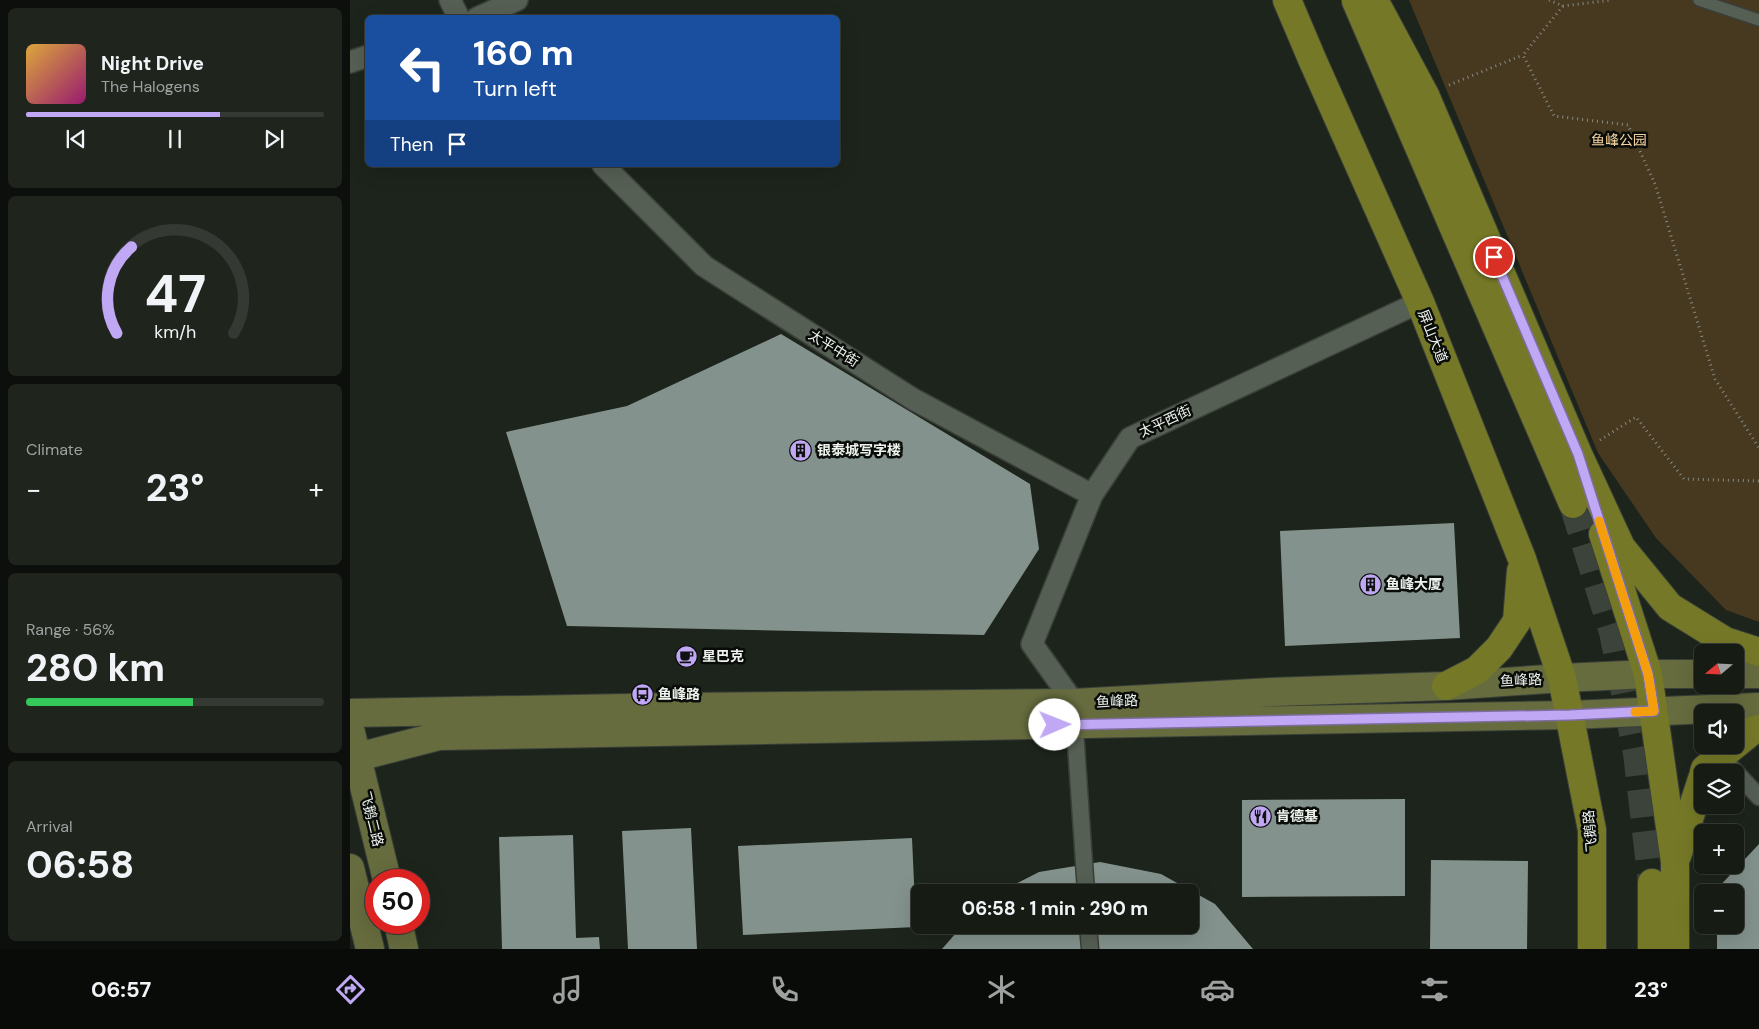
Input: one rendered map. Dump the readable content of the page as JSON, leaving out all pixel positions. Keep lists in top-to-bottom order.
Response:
{
  "streets": {
    "main road": [
      "屏山大道",
      "鱼峰路",
      "飞鹅二路",
      "飞鹅路"
    ],
    "street": ["太平中街", "太平西街"]
  },
  "crossings": [
    ["屏山大道", "太平西街"],
    ["屏山大道", "鱼峰路"],
    ["屏山大道", "飞鹅路"],
    ["太平中街", "太平西街"],
    ["太平西街", "鱼峰路"],
    ["鱼峰路", "飞鹅二路"],
    ["鱼峰路", "飞鹅路"]
  ],
  "parks": ["鱼峰公园"],
  "places": {
    "building": ["银泰城写字楼", "鱼峰大厦"],
    "cafe": ["星巴克"],
    "bus stop": ["鱼峰路"],
    "restaurant": ["肯德基"]
  },
  "north": "left",
  "page": {
    "turn": ["160 m", "Turn left"],
    "song": ["Night Drive", "The Halogens"],
    "then": "Then",
    "tile": [
      "Climate",
      ["Range · 56%", "280 km"],
      ["Arrival", "06:58"]
    ],
    "heat": ["−", "23°", "+"],
    "map_buttons": ["+", "−"],
    "limit": "50",
    "trip": "06:58 · 1 min · 290 m",
    "tabs": ["06:57", "23°"],
    "gauge": ["47", "km/h"]
  }
}
